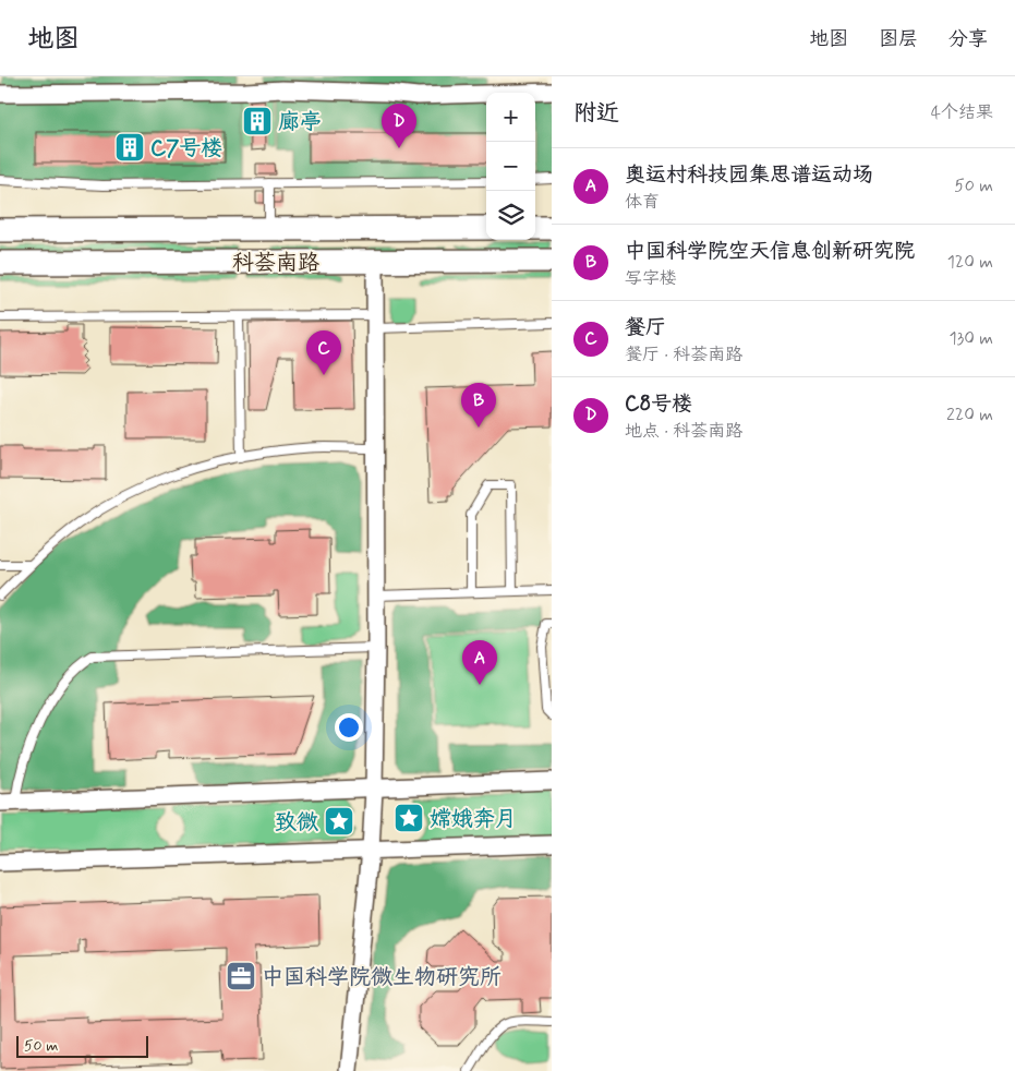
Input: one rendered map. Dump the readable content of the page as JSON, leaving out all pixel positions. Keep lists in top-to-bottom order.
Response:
{
  "streets": {
    "street": ["科荟南路"]
  },
  "places": {
    "building": ["廊亭", "C7号楼"],
    "place": ["嫦娥奔月", "致微"],
    "office": ["中国科学院微生物研究所"]
  },
  "scale_bar": "50 m",
  "page": {
    "header": "地图",
    "nav": ["地图", "图层", "分享"],
    "heading": ["附近", "4个结果"],
    "map_buttons": ["+", "−"],
    "pins": [
      "D",
      "C",
      "B",
      "A"
    ],
    "list": [
      {
        "mark": "A",
        "name": "奥运村科技园集思谱运动场",
        "note": "体育",
        "value": "50 m"
      },
      {
        "mark": "B",
        "name": "中国科学院空天信息创新研究院",
        "note": "写字楼",
        "value": "120 m"
      },
      {
        "mark": "C",
        "name": "餐厅",
        "note": "餐厅 · 科荟南路",
        "value": "130 m"
      },
      {
        "mark": "D",
        "name": "C8号楼",
        "note": "地点 · 科荟南路",
        "value": "220 m"
      }
    ],
    "scale": "50 m"
  }
}
